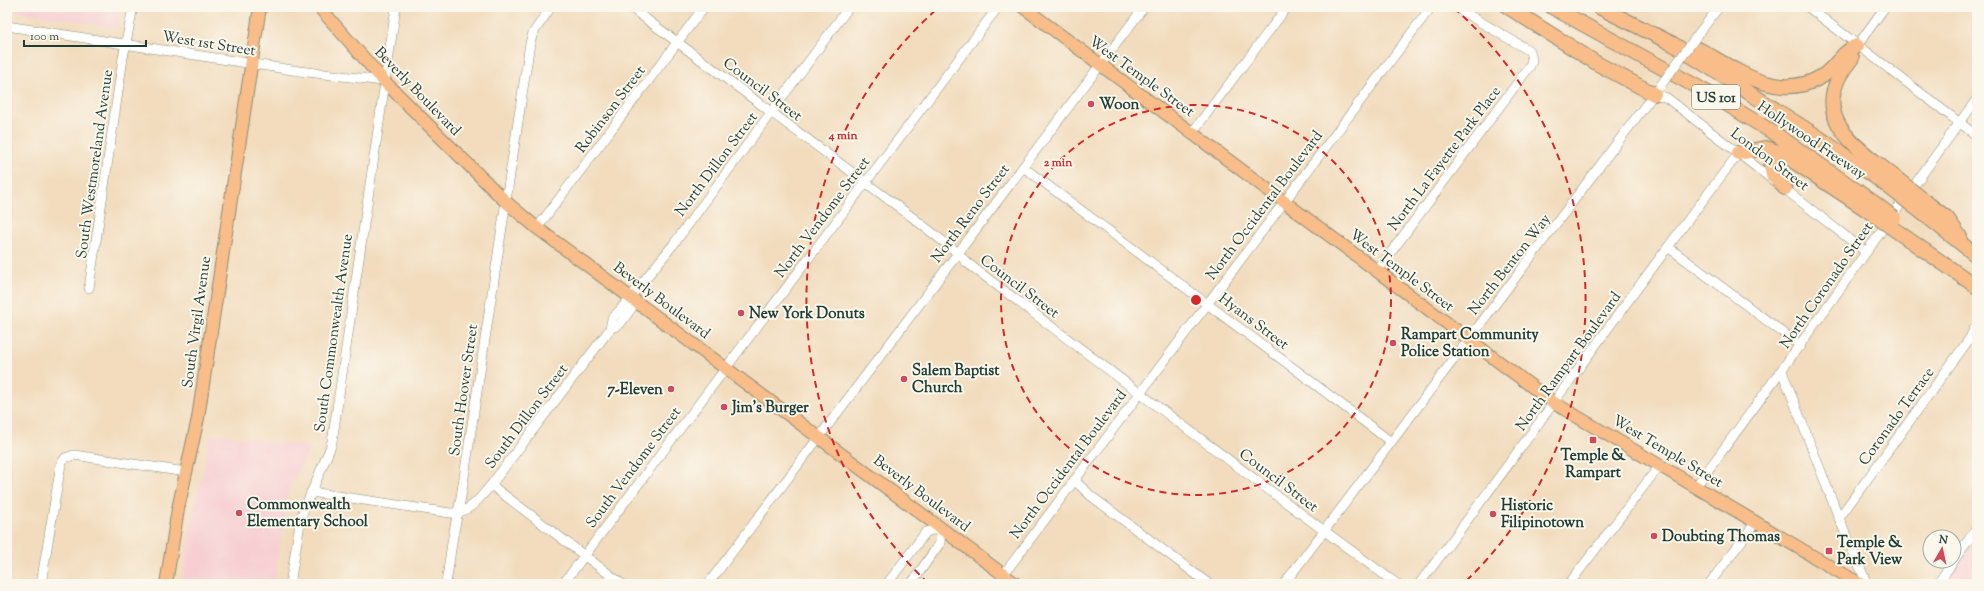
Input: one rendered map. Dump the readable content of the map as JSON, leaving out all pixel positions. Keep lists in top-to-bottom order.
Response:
{
  "streets": {
    "highway": ["US 101", "Hollywood Freeway"],
    "main road": ["West Temple Street", "Beverly Boulevard", "South Virgil Avenue"],
    "street": [
      "West 1st Street",
      "Council Street",
      "Robinson Street",
      "North La Fayette Park Place",
      "London Street",
      "South Westmoreland Avenue",
      "North Dillon Street",
      "North Occidental Boulevard",
      "North Reno Street",
      "North Vendome Street",
      "North Benton Way",
      "North Coronado Street",
      "Hyans Street",
      "South Commonwealth Avenue",
      "North Rampart Boulevard",
      "South Hoover Street",
      "South Dillon Street",
      "Coronado Terrace",
      "South Vendome Street"
    ]
  },
  "crossings": [
    ["West 1st Street", "Beverly Boulevard"],
    ["West 1st Street", "South Westmoreland Avenue"],
    ["West 1st Street", "South Virgil Avenue"],
    ["West 1st Street", "South Commonwealth Avenue"],
    ["West Temple Street", "North La Fayette Park Place"],
    ["West Temple Street", "North Occidental Boulevard"],
    ["West Temple Street", "North Reno Street"],
    ["West Temple Street", "North Benton Way"],
    ["West Temple Street", "North Coronado Street"],
    ["West Temple Street", "North Rampart Boulevard"],
    ["Council Street", "Robinson Street"],
    ["Council Street", "North Dillon Street"],
    ["Council Street", "North Occidental Boulevard"],
    ["Council Street", "North Reno Street"],
    ["Council Street", "North Vendome Street"],
    ["Council Street", "North Benton Way"],
    ["Beverly Boulevard", "Robinson Street"],
    ["Beverly Boulevard", "North Dillon Street"],
    ["Beverly Boulevard", "North Occidental Boulevard"],
    ["Beverly Boulevard", "North Reno Street"],
    ["Beverly Boulevard", "North Vendome Street"],
    ["Beverly Boulevard", "South Commonwealth Avenue"],
    ["Beverly Boulevard", "South Hoover Street"],
    ["Beverly Boulevard", "South Dillon Street"],
    ["Beverly Boulevard", "South Vendome Street"],
    ["London Street", "North Benton Way"],
    ["London Street", "North Coronado Street"],
    ["London Street", "North Rampart Boulevard"],
    ["North Dillon Street", "South Dillon Street"],
    ["North Occidental Boulevard", "Hyans Street"],
    ["North Reno Street", "Hyans Street"],
    ["North Vendome Street", "South Vendome Street"],
    ["North Benton Way", "Hyans Street"],
    ["South Hoover Street", "South Dillon Street"]
  ],
  "places": {
    "other": [
      "Woon",
      "New York Donuts",
      "Rampart Community Police Station",
      "Salem Baptist Church",
      "7-Eleven",
      "Jim's Burger",
      "Commonwealth Elementary School",
      "Historic Filipinotown",
      "Doubting Thomas"
    ],
    "transit": ["Temple & Rampart", "Temple & Park View"]
  },
  "scale_bar": "100 m",
  "north": "top",
  "rings": ["4 min", "2 min"]
}
